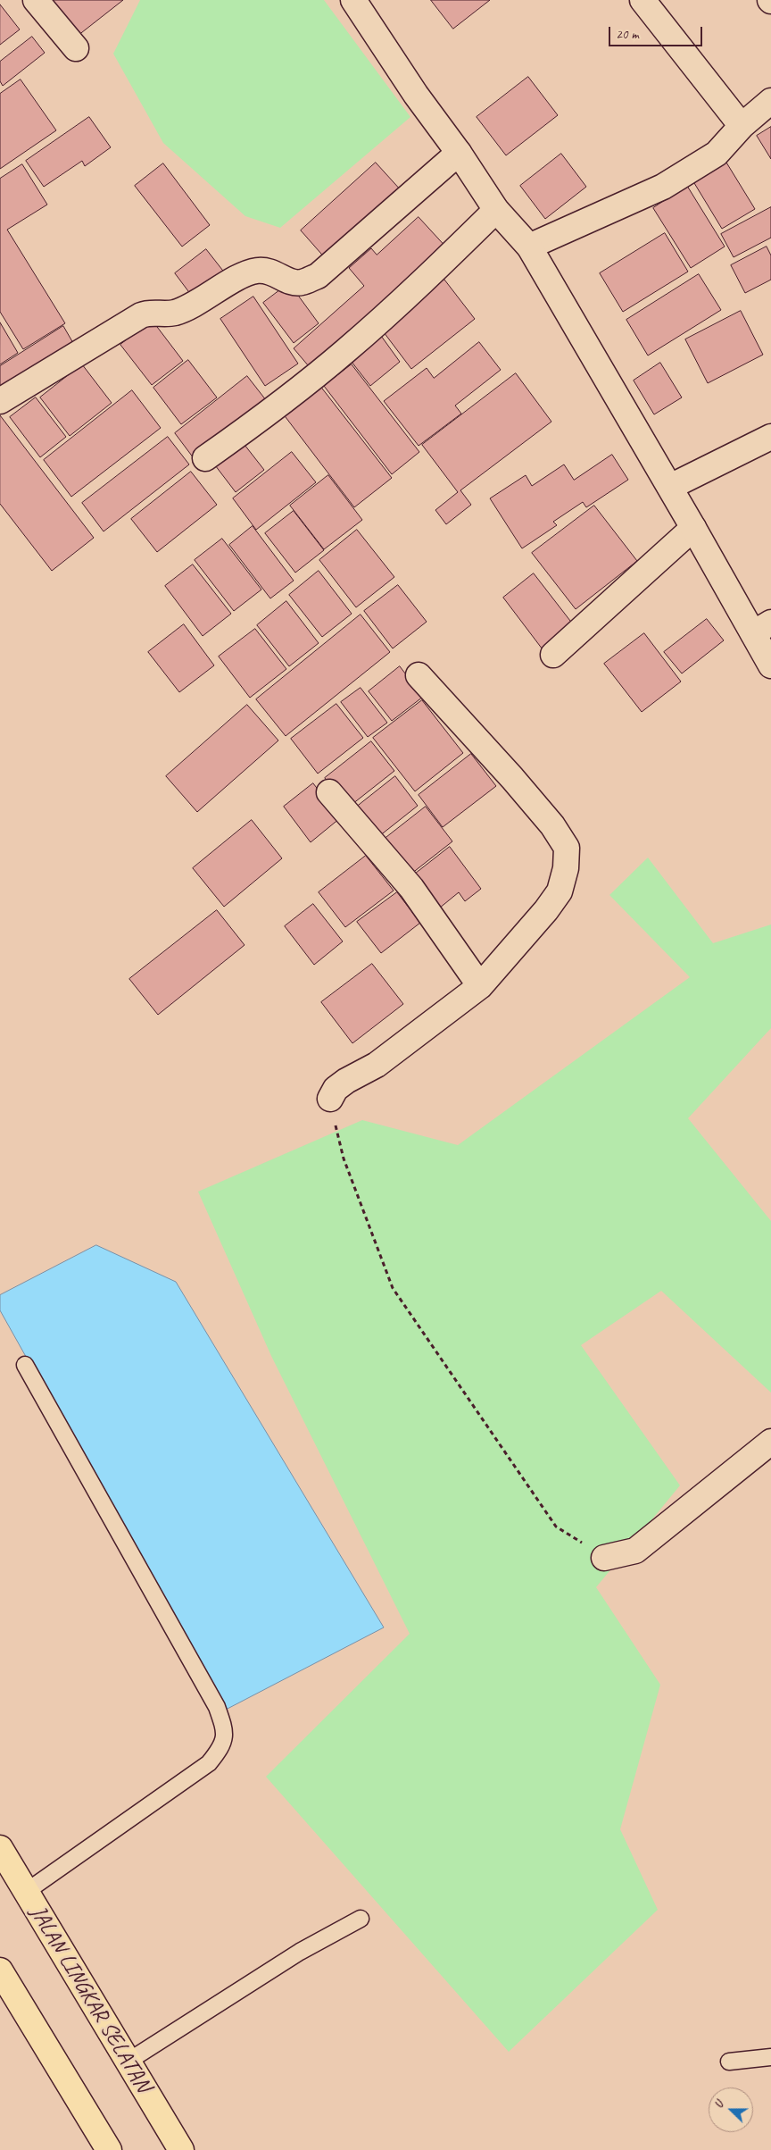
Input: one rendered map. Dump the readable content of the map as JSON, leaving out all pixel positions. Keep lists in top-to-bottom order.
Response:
{
  "streets": {
    "highway": ["JALAN LINGKAR SELATAN"]
  },
  "scale_bar": "20 m",
  "north": "left"
}
